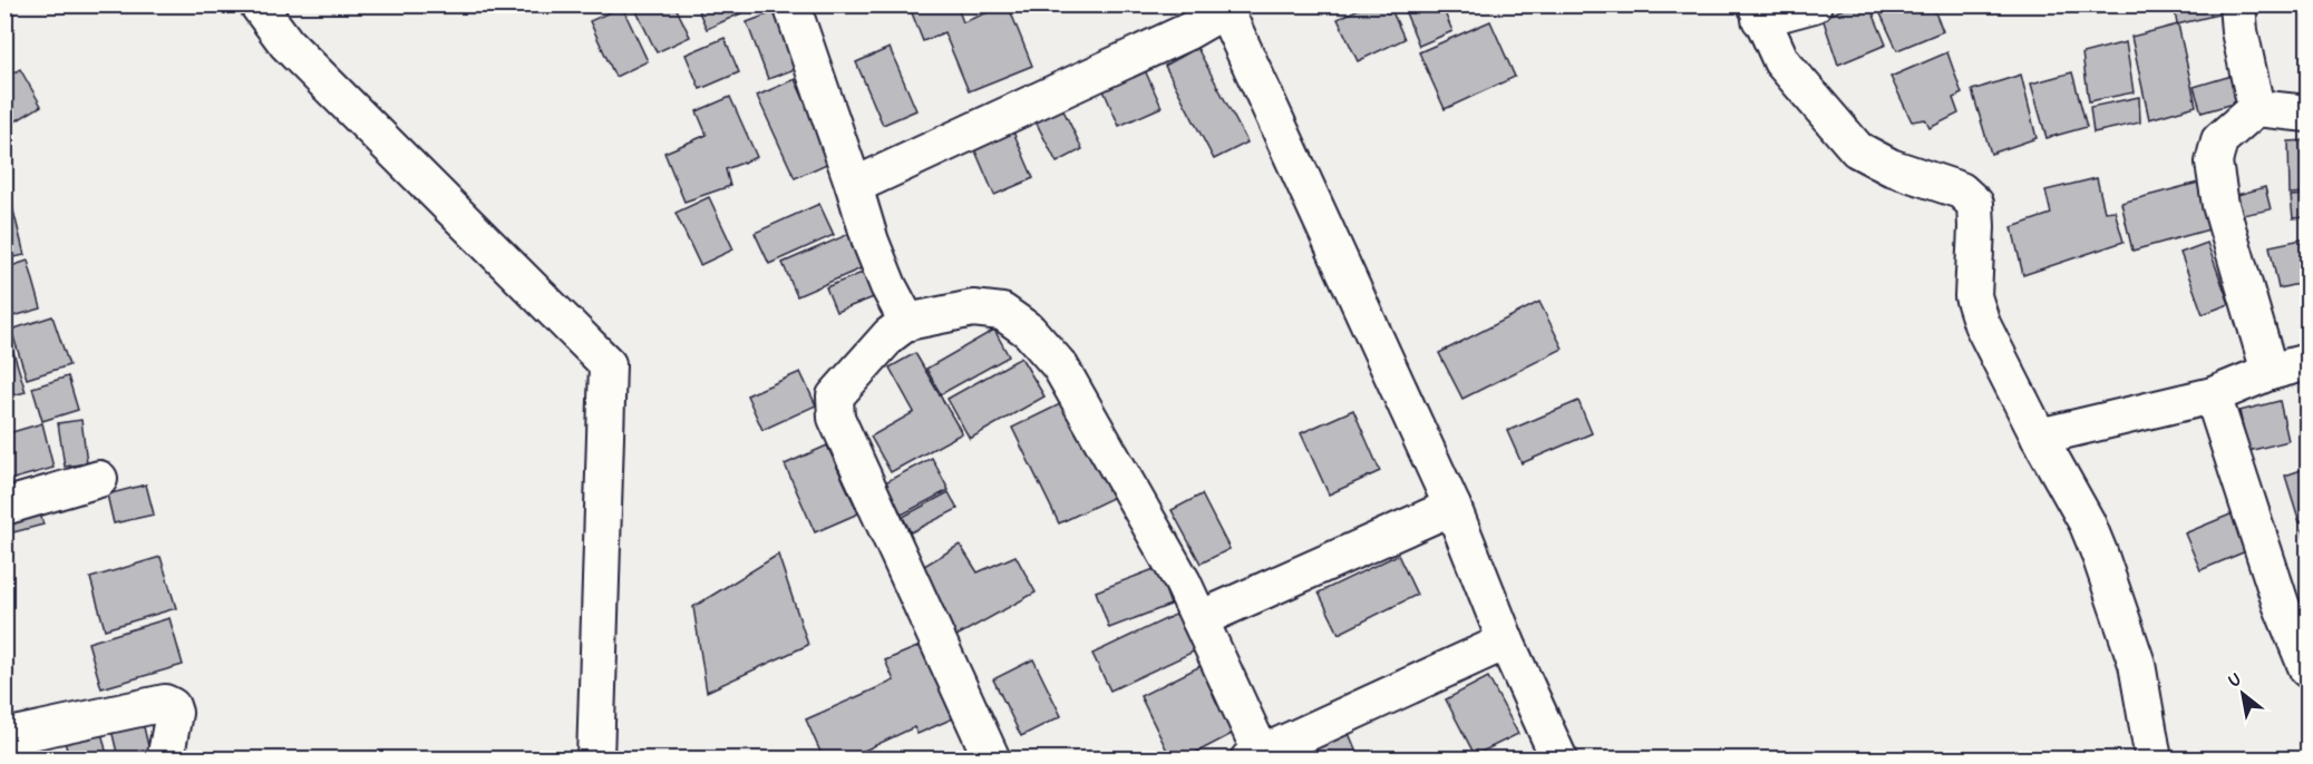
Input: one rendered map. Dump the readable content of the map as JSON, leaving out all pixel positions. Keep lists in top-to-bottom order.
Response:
{
  "north": "top left"
}
